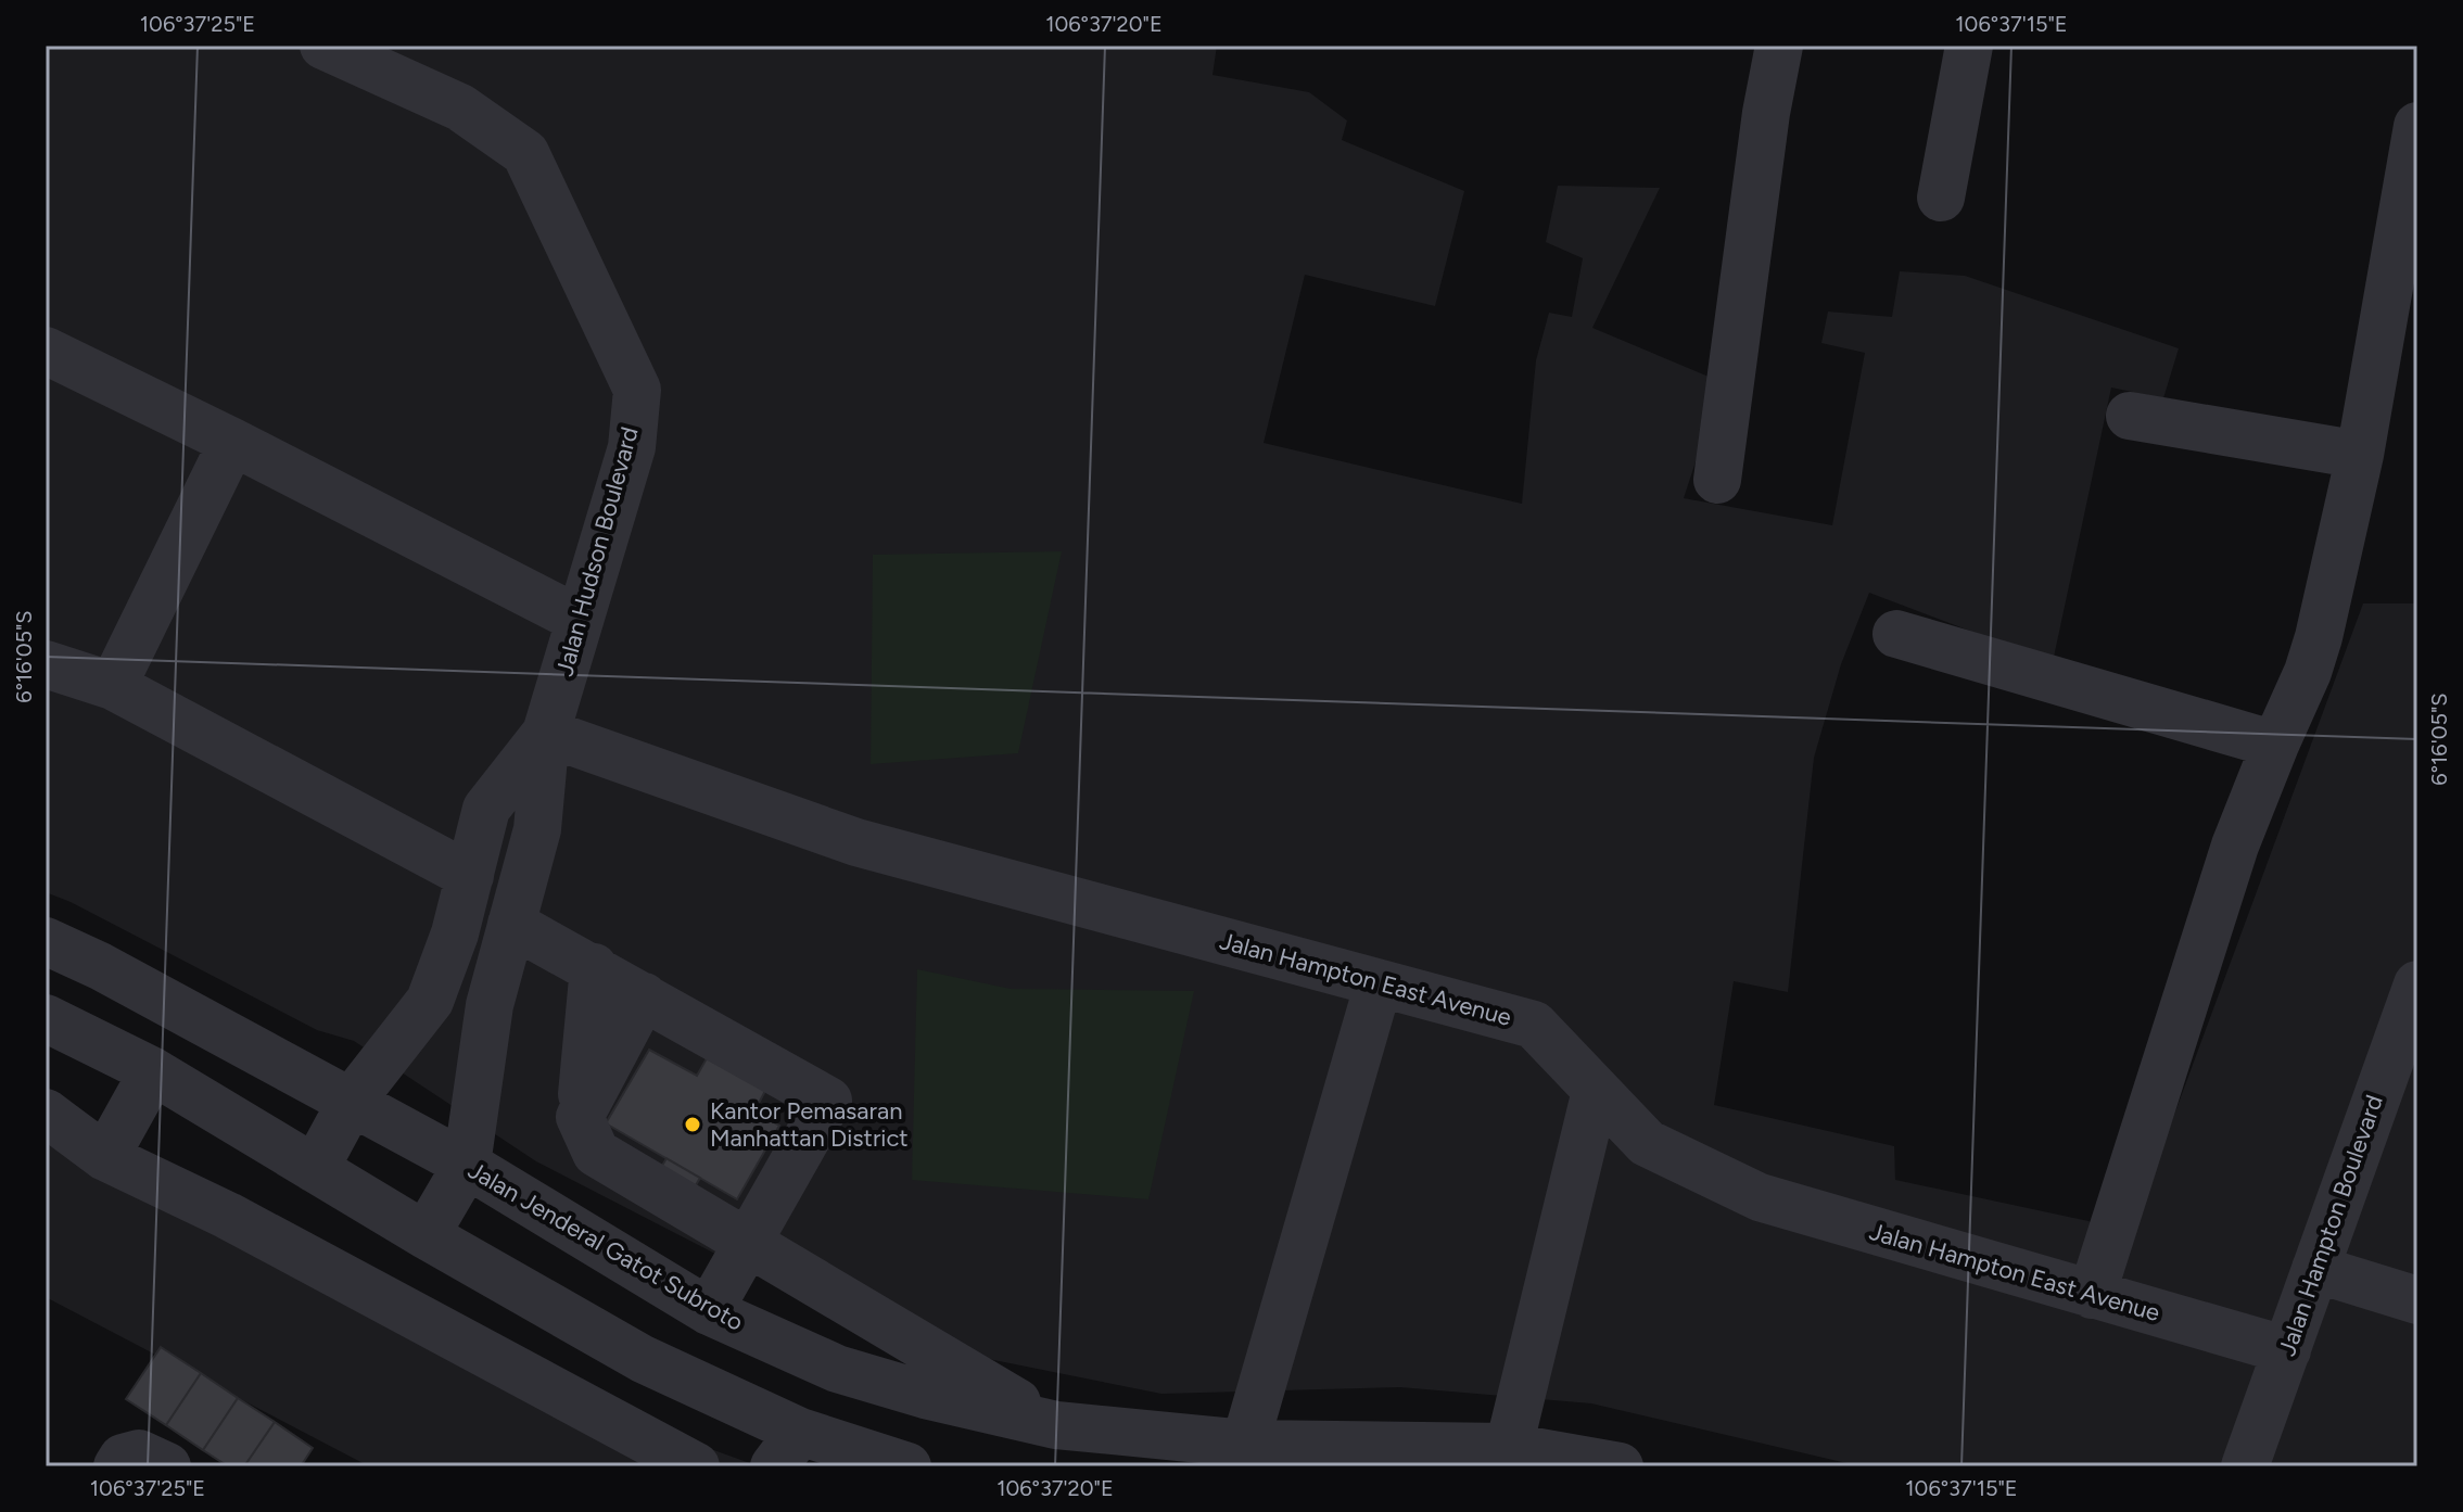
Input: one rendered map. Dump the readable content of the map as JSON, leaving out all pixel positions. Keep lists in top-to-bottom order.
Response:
{
  "streets": {
    "street": [
      "Jalan Hudson Boulevard",
      "Jalan Hampton East Avenue",
      "Jalan Hampton Boulevard",
      "Jalan Jenderal Gatot Subroto"
    ]
  },
  "crossings": [
    ["Jalan Hudson Boulevard", "Jalan Hampton East Avenue"],
    ["Jalan Hudson Boulevard", "Jalan Jenderal Gatot Subroto"],
    ["Jalan Hampton East Avenue", "Jalan Hampton Boulevard"]
  ],
  "places": ["Kantor Pemasaran Manhattan District"],
  "coordinates": [
    "106°37'25\"E",
    "106°37'20\"E",
    "106°37'15\"E",
    "6°16'05\"S"
  ]
}
